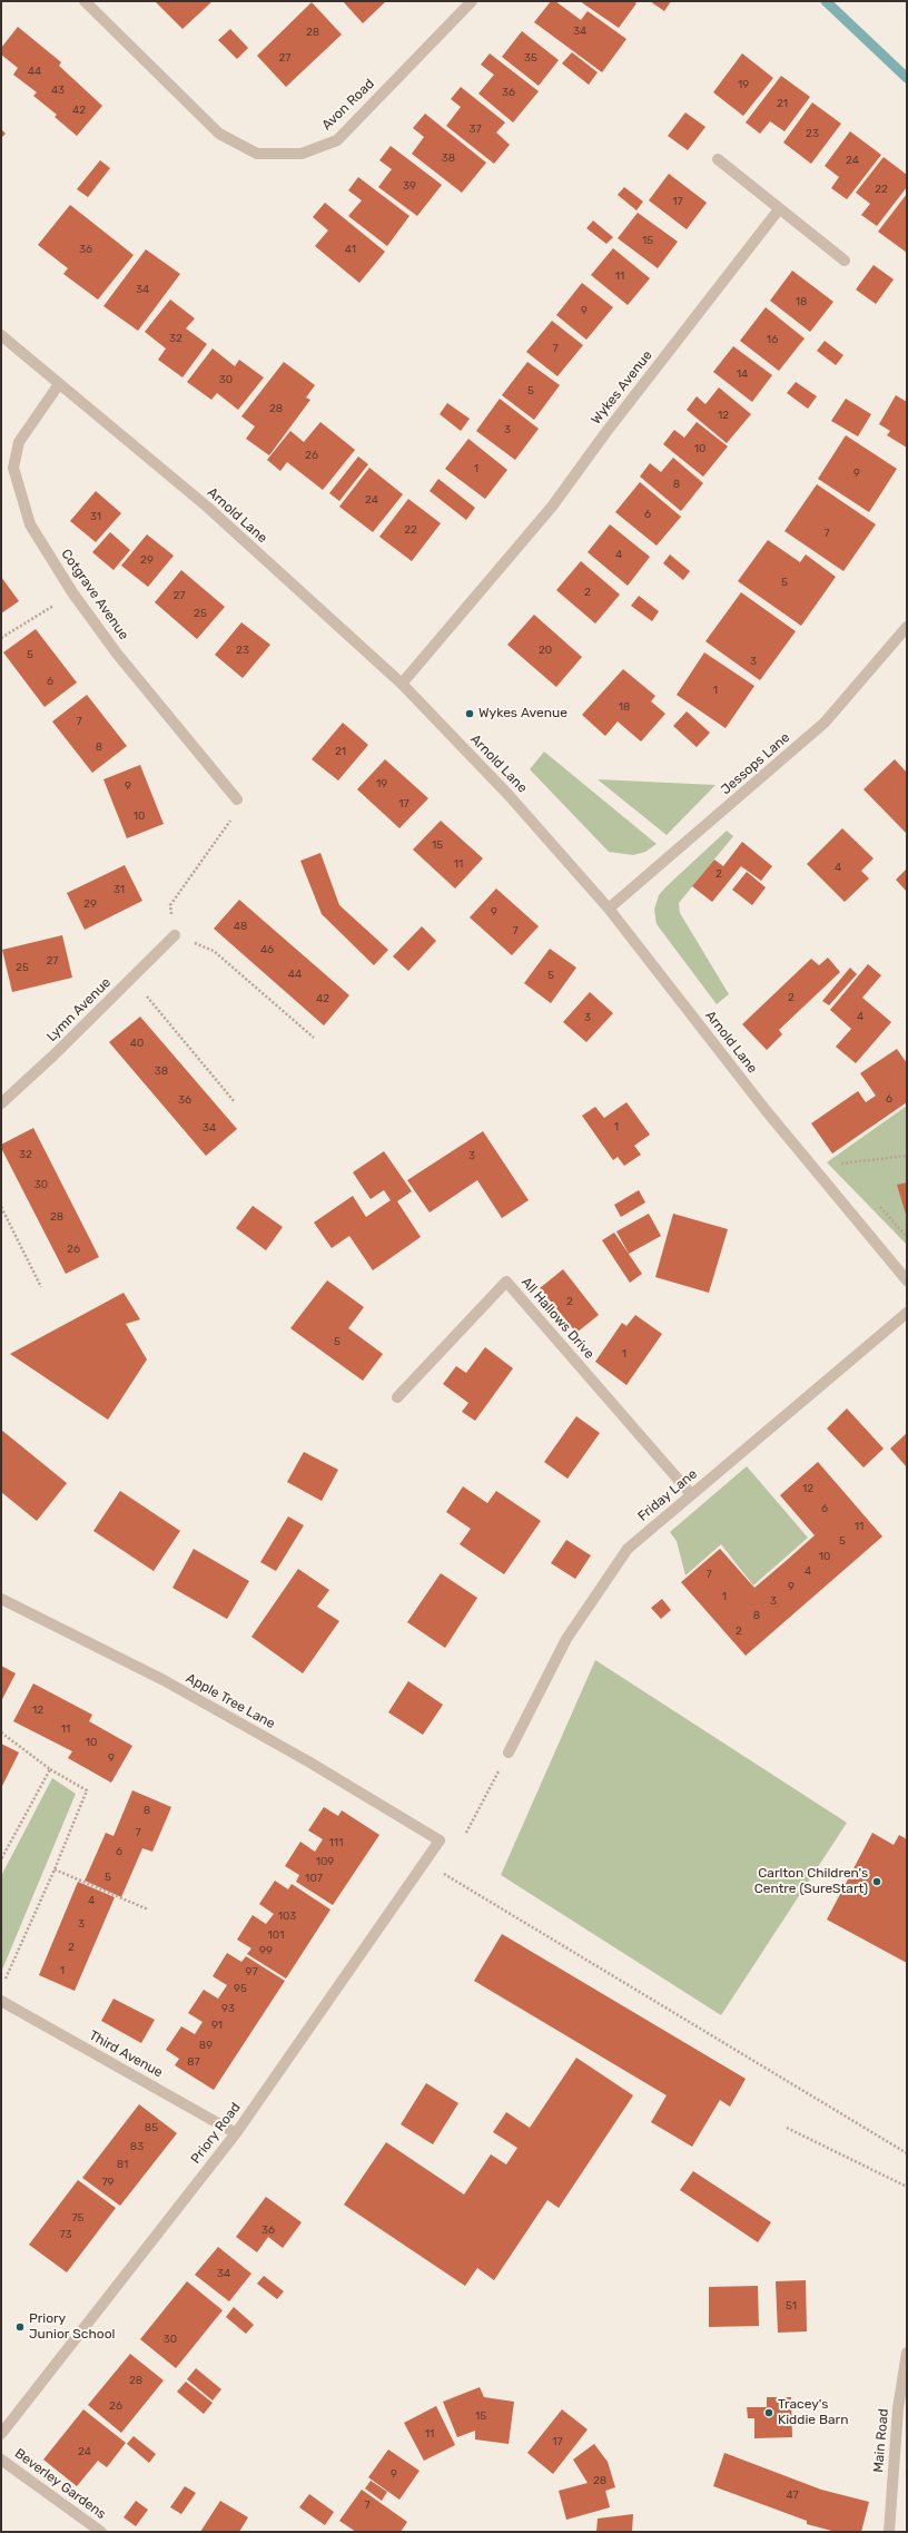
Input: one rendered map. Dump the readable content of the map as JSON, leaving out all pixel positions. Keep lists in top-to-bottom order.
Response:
{
  "streets": {
    "street": [
      "Avon Road",
      "Wykes Avenue",
      "Arnold Lane",
      "Cotgrave Avenue",
      "Jessops Lane",
      "Lymn Avenue",
      "All Hallows Drive",
      "Friday Lane",
      "Apple Tree Lane",
      "Third Avenue",
      "Priory Road",
      "Main Road",
      "Beverley Gardens"
    ]
  },
  "crossings": [
    ["Wykes Avenue", "Arnold Lane"],
    ["Arnold Lane", "Cotgrave Avenue"],
    ["Arnold Lane", "Jessops Lane"],
    ["All Hallows Drive", "Friday Lane"],
    ["Apple Tree Lane", "Priory Road"],
    ["Third Avenue", "Priory Road"]
  ],
  "places": [
    "Wykes Avenue",
    "Carlton Children's Centre (SureStart)",
    "Priory Junior School",
    "Tracey's Kiddie Barn"
  ],
  "house_numbers": [
    "34",
    "28",
    "27",
    "35",
    "44",
    "19",
    "43",
    "36",
    "21",
    "42",
    "37",
    "23",
    "38",
    "24",
    "39",
    "22",
    "17",
    "15",
    "36",
    "41",
    "11",
    "34",
    "18",
    "9",
    "32",
    "16",
    "7",
    "14",
    "30",
    "5",
    "28",
    "12",
    "3",
    "10",
    "26",
    "1",
    "9",
    "8",
    "24",
    "6",
    "31",
    "22",
    "7",
    "4",
    "29",
    "5",
    "2",
    "27",
    "25",
    "23",
    "20",
    "5",
    "3",
    "6",
    "1",
    "18",
    "7",
    "8",
    "21",
    "19",
    "9",
    "17",
    "10",
    "15",
    "11",
    "4",
    "2",
    "31",
    "29",
    "9",
    "48",
    "7",
    "46",
    "27",
    "25",
    "44",
    "5",
    "2",
    "42",
    "4",
    "3",
    "40",
    "38",
    "6",
    "36",
    "1",
    "34",
    "32",
    "3",
    "30",
    "28",
    "26",
    "2",
    "5",
    "1",
    "12",
    "6",
    "11",
    "5",
    "10",
    "4",
    "7",
    "9",
    "1",
    "3",
    "8",
    "2",
    "12",
    "11",
    "10",
    "9",
    "8",
    "7",
    "111",
    "6",
    "109",
    "5",
    "107",
    "4",
    "103",
    "3",
    "101",
    "2",
    "99",
    "1",
    "97",
    "95",
    "93",
    "91",
    "89",
    "87",
    "85",
    "83",
    "81",
    "79",
    "75",
    "36",
    "73",
    "34",
    "51",
    "30",
    "28",
    "26",
    "15",
    "11",
    "17",
    "24",
    "9",
    "28",
    "47",
    "7"
  ]
}
